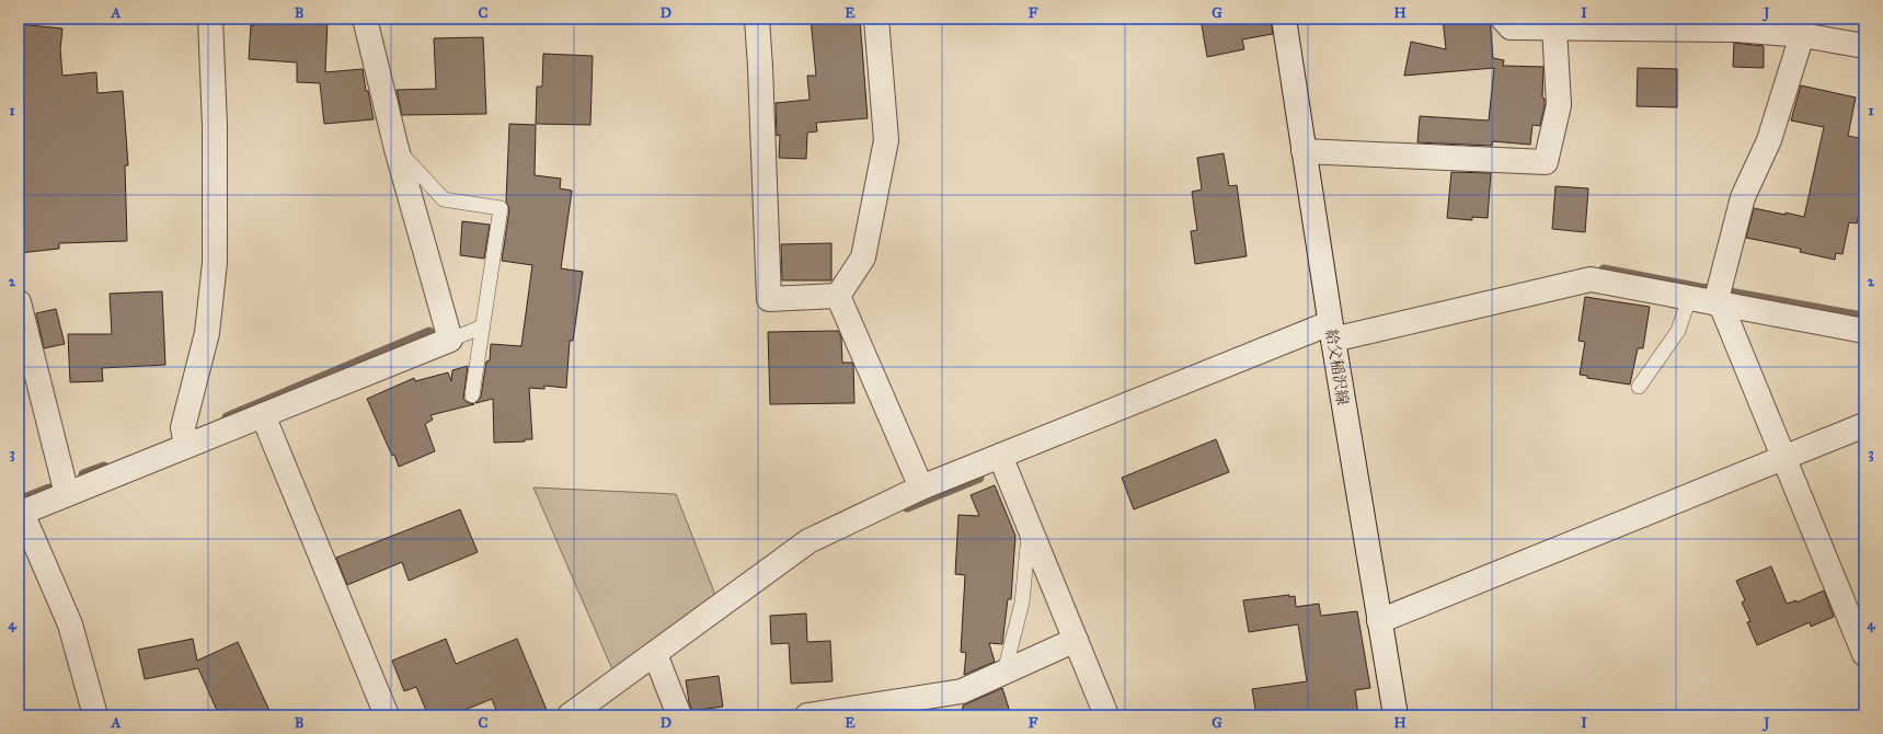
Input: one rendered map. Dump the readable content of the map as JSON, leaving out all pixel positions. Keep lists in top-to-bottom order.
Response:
{
  "streets": {
    "street": ["給父稲沢線"]
  },
  "grid": {
    "columns": [
      "A",
      "B",
      "C",
      "D",
      "E",
      "F",
      "G",
      "H",
      "I",
      "J"
    ],
    "rows": [
      "1",
      "2",
      "3",
      "4"
    ]
  }
}
